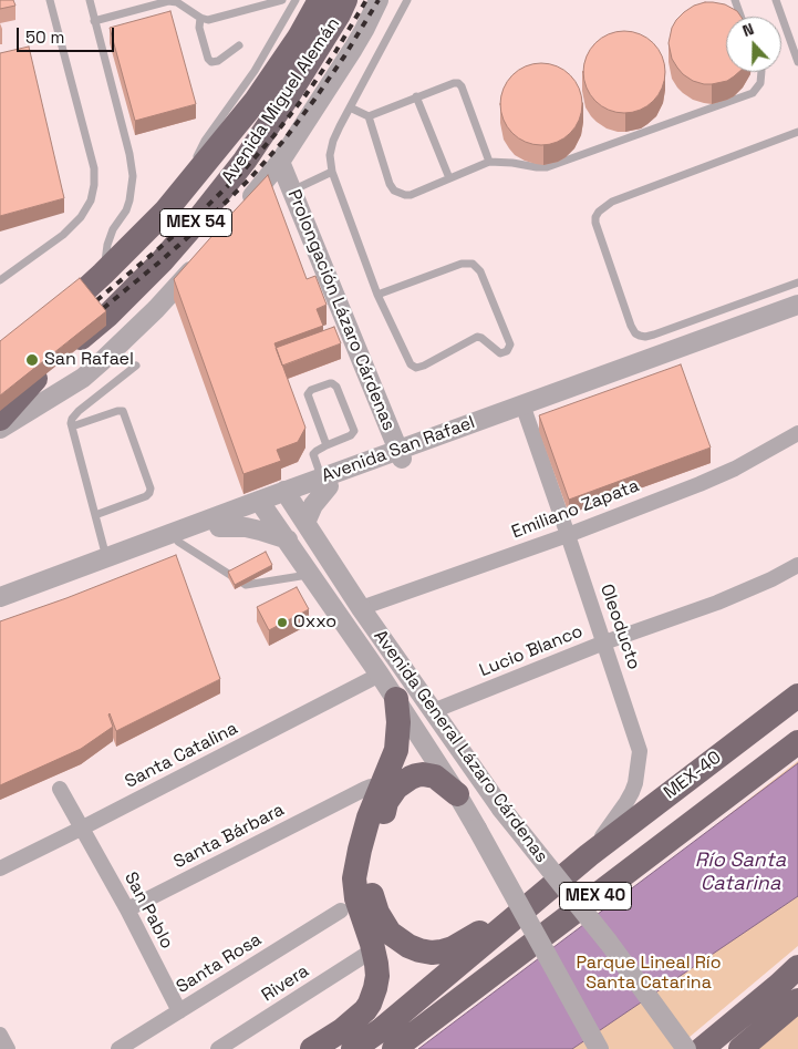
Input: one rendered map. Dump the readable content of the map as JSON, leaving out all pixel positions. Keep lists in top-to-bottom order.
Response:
{
  "streets": {
    "highway": [
      "Avenida Miguel Alemán",
      "MEX 54",
      "MEX-40",
      "MEX 40"
    ],
    "street": [
      "Prolongación Lázaro Cárdenas",
      "Avenida San Rafael",
      "Emiliano Zapata",
      "Oleoducto",
      "Lucio Blanco",
      "Avenida General Lázaro Cárdenas",
      "Santa Catalina",
      "Santa Bárbara",
      "San Pablo",
      "Santa Rosa",
      "Rivera"
    ]
  },
  "crossings": [
    ["Prolongación Lázaro Cárdenas", "Avenida San Rafael"],
    ["Avenida San Rafael", "Oleoducto"],
    ["Avenida San Rafael", "Avenida General Lázaro Cárdenas"],
    ["Emiliano Zapata", "Oleoducto"],
    ["Emiliano Zapata", "Avenida General Lázaro Cárdenas"],
    ["Oleoducto", "Lucio Blanco"],
    ["Oleoducto", "MEX-40"],
    ["Oleoducto", "MEX 40"],
    ["Lucio Blanco", "Avenida General Lázaro Cárdenas"],
    ["Avenida General Lázaro Cárdenas", "Santa Catalina"],
    ["Santa Catalina", "San Pablo"],
    ["MEX-40", "MEX 40"],
    ["Santa Bárbara", "San Pablo"],
    ["San Pablo", "Santa Rosa"]
  ],
  "water": ["Río Santa Catarina"],
  "parks": ["Parque Lineal Río Santa Catarina"],
  "places": ["San Rafael", "Oxxo"],
  "scale_bar": "50 m",
  "north": "top"
}
